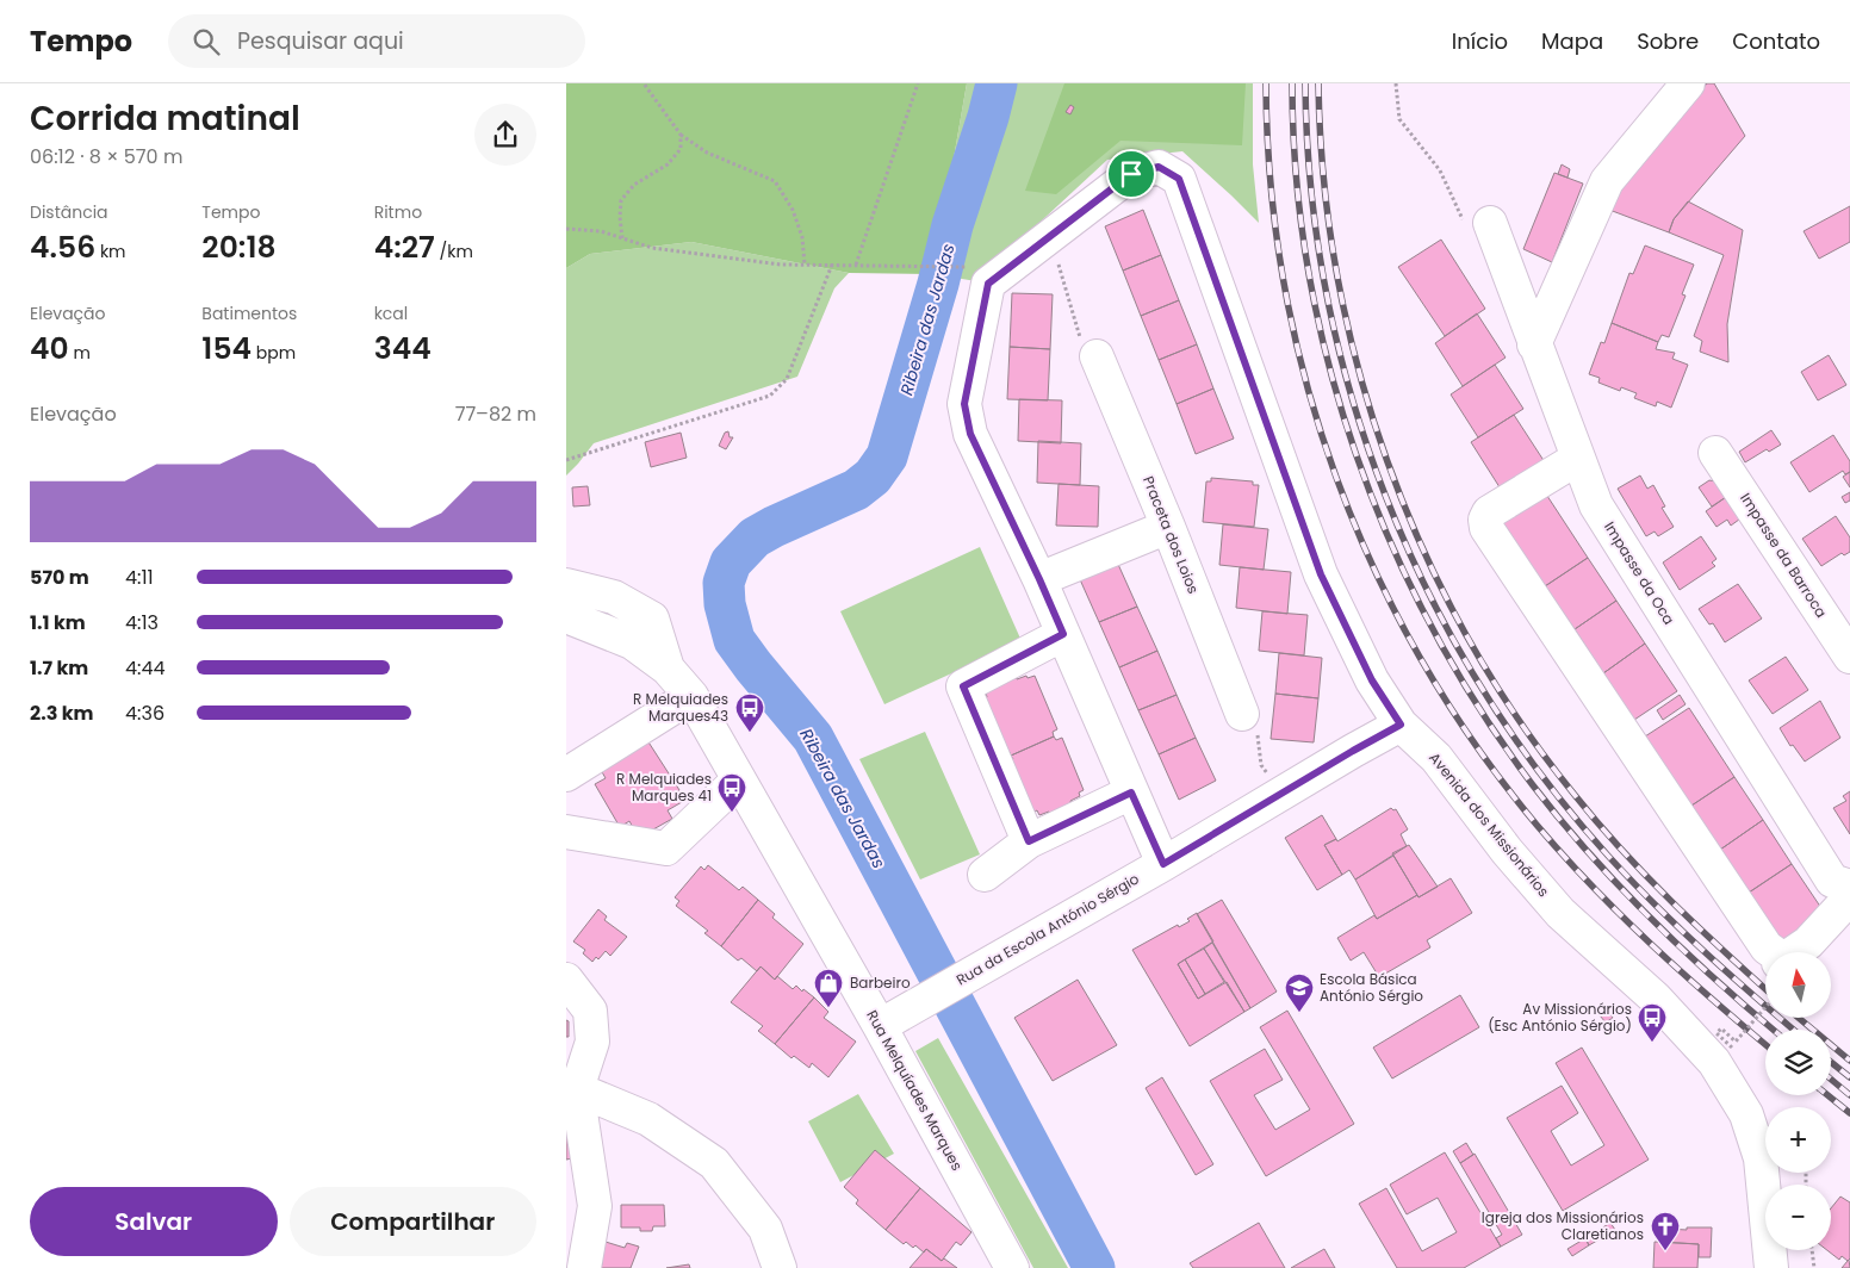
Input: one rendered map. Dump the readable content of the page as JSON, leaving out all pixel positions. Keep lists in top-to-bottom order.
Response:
{
  "streets": {
    "street": [
      "Praceta dos Loios",
      "Impasse da Barroca",
      "Impasse da Oca",
      "Avenida dos Missionários",
      "Rua da Escola António Sérgio",
      "Rua Melquíades Marques"
    ]
  },
  "crossings": [
    ["Avenida dos Missionários", "Rua da Escola António Sérgio"],
    ["Rua da Escola António Sérgio", "Rua Melquíades Marques"]
  ],
  "water": ["Ribeira das Jardas"],
  "places": {
    "bus stop": ["R Melquiades Marques43", "R Melquiades Marques 41", "Av Missionários (Esc António Sérgio)"],
    "shop": ["Barbeiro"],
    "school or university": ["Escola Básica António Sérgio"],
    "church": ["Igreja dos Missionários Claretianos"]
  },
  "north": "top",
  "page": {
    "header": "Tempo",
    "search": "Pesquisar aqui",
    "nav": [
      "Início",
      "Mapa",
      "Sobre",
      "Contato"
    ],
    "heading": ["Corrida matinal", "06:12 · 8 × 570 m"],
    "stats": [
      ["Distância", "4.56 km"],
      ["Tempo", "20:18"],
      ["Ritmo", "4:27 /km"],
      ["Elevação", "40 m"],
      ["Batimentos", "154 bpm"],
      ["kcal", "344"]
    ],
    "chart": ["Elevação", "77–82 m"],
    "list": [
      {
        "name": "570 m",
        "note": "4:11"
      },
      {
        "name": "1.1 km",
        "note": "4:13"
      },
      {
        "name": "1.7 km",
        "note": "4:44"
      },
      {
        "name": "2.3 km",
        "note": "4:36"
      }
    ],
    "map_buttons": ["+", "−"],
    "buttons": ["Salvar", "Compartilhar"]
  }
}
